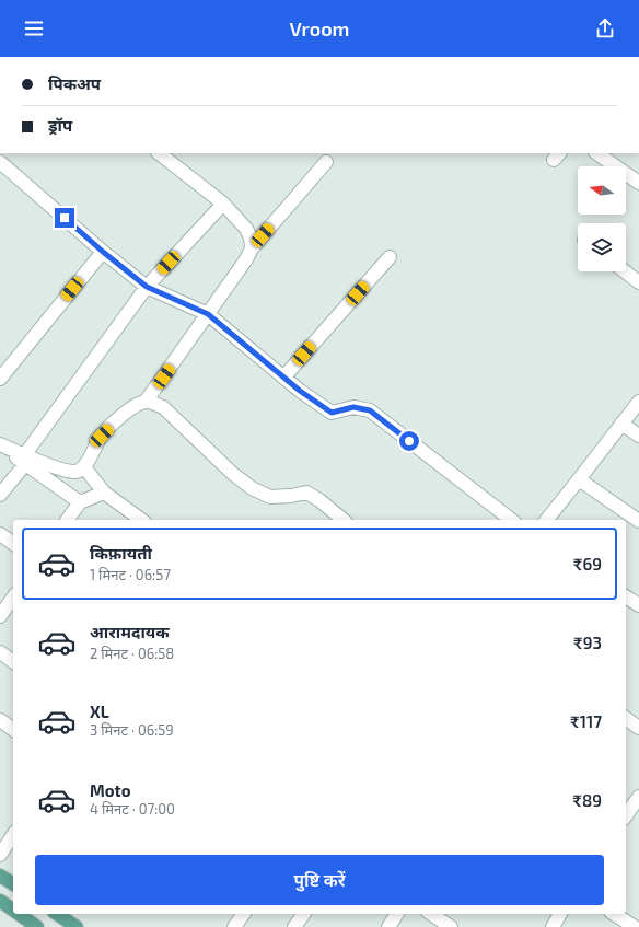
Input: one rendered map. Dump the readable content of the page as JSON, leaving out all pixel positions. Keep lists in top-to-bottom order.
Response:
{
  "north": "left",
  "page": {
    "header": "Vroom",
    "banner": ["पिकअप", "ड्रॉप"],
    "list": [
      {
        "name": "किफ़ायती",
        "note": "1 मिनट · 06:57",
        "value": "₹69"
      },
      {
        "name": "आरामदायक",
        "note": "2 मिनट · 06:58",
        "value": "₹93"
      },
      {
        "name": "XL",
        "note": "3 मिनट · 06:59",
        "value": "₹117"
      },
      {
        "name": "Moto",
        "note": "4 मिनट · 07:00",
        "value": "₹89"
      }
    ],
    "buttons": "पुष्टि करें"
  }
}
